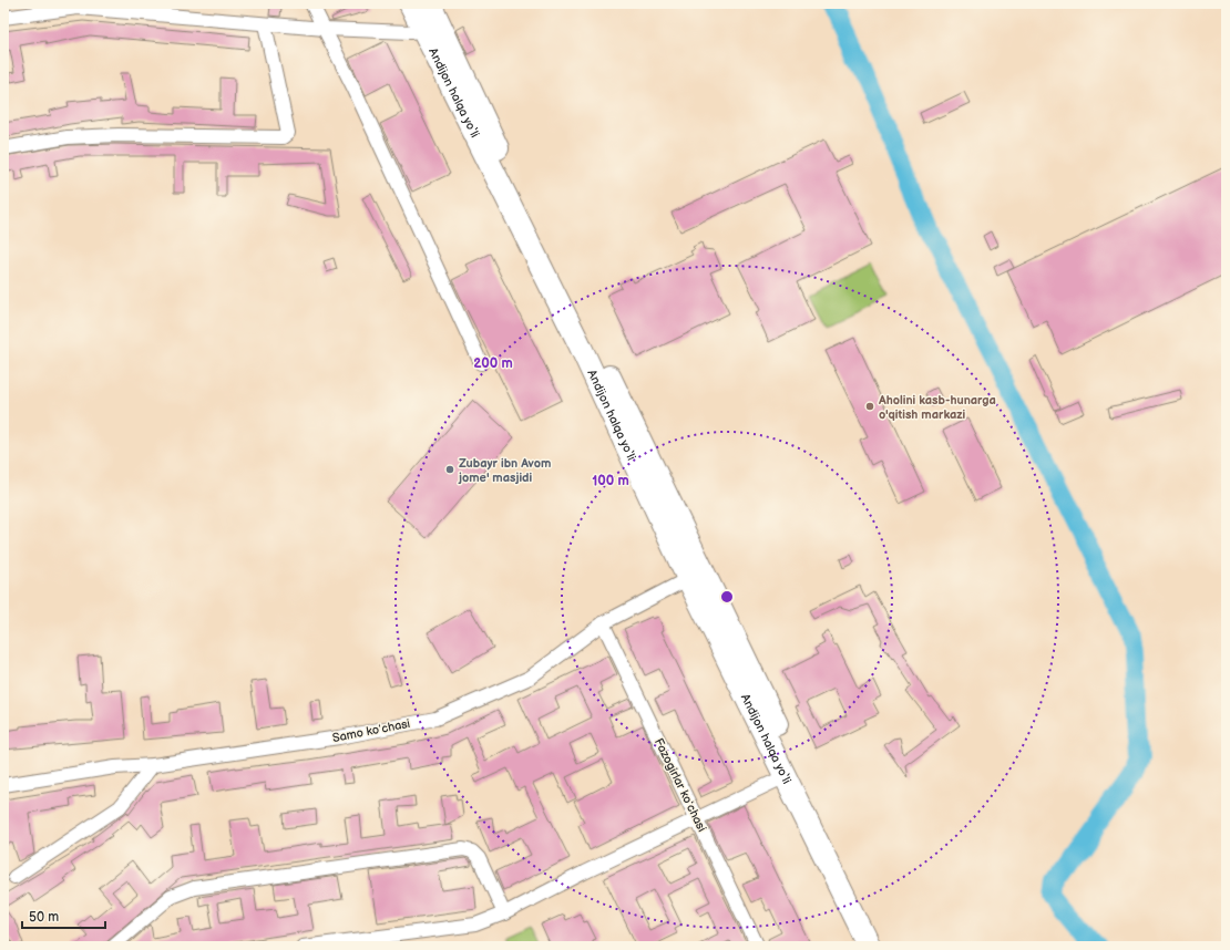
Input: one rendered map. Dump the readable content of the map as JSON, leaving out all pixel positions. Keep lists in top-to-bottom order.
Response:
{
  "streets": {
    "highway": ["Andijon halqa yo‘li"],
    "street": ["Samo koʻchasi", "Fazogirlar koʻchasi"]
  },
  "crossings": [
    ["Andijon halqa yo‘li", "Samo koʻchasi"],
    ["Samo koʻchasi", "Fazogirlar koʻchasi"]
  ],
  "places": ["Aholini kasb-hunarga o'qitish markazi", "Zubayr ibn Avom jome' masjidi"],
  "scale_bar": "50 m",
  "rings": ["200 m", "100 m"]
}
